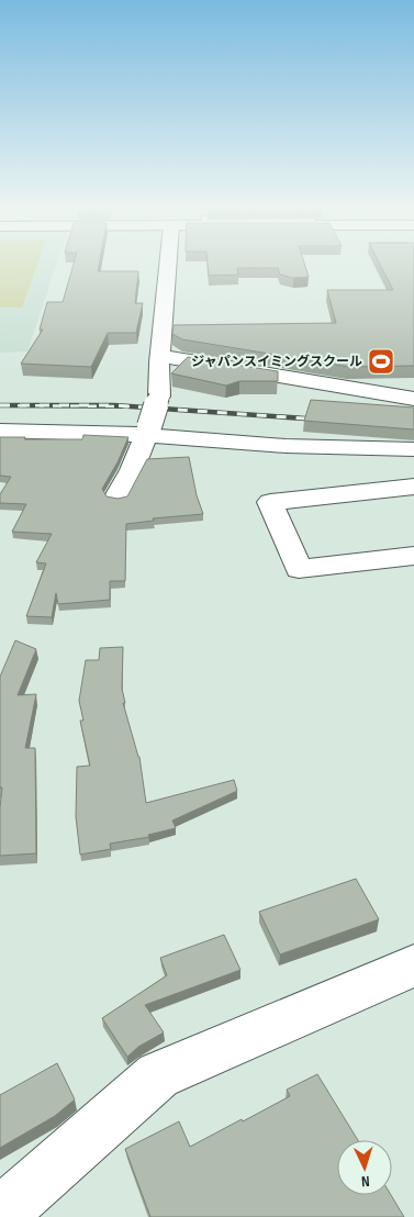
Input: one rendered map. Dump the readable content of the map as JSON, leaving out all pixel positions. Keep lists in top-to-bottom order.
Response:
{
  "places": {
    "sports": ["ジャパンスイミングスクール"]
  },
  "north": "bottom"
}
